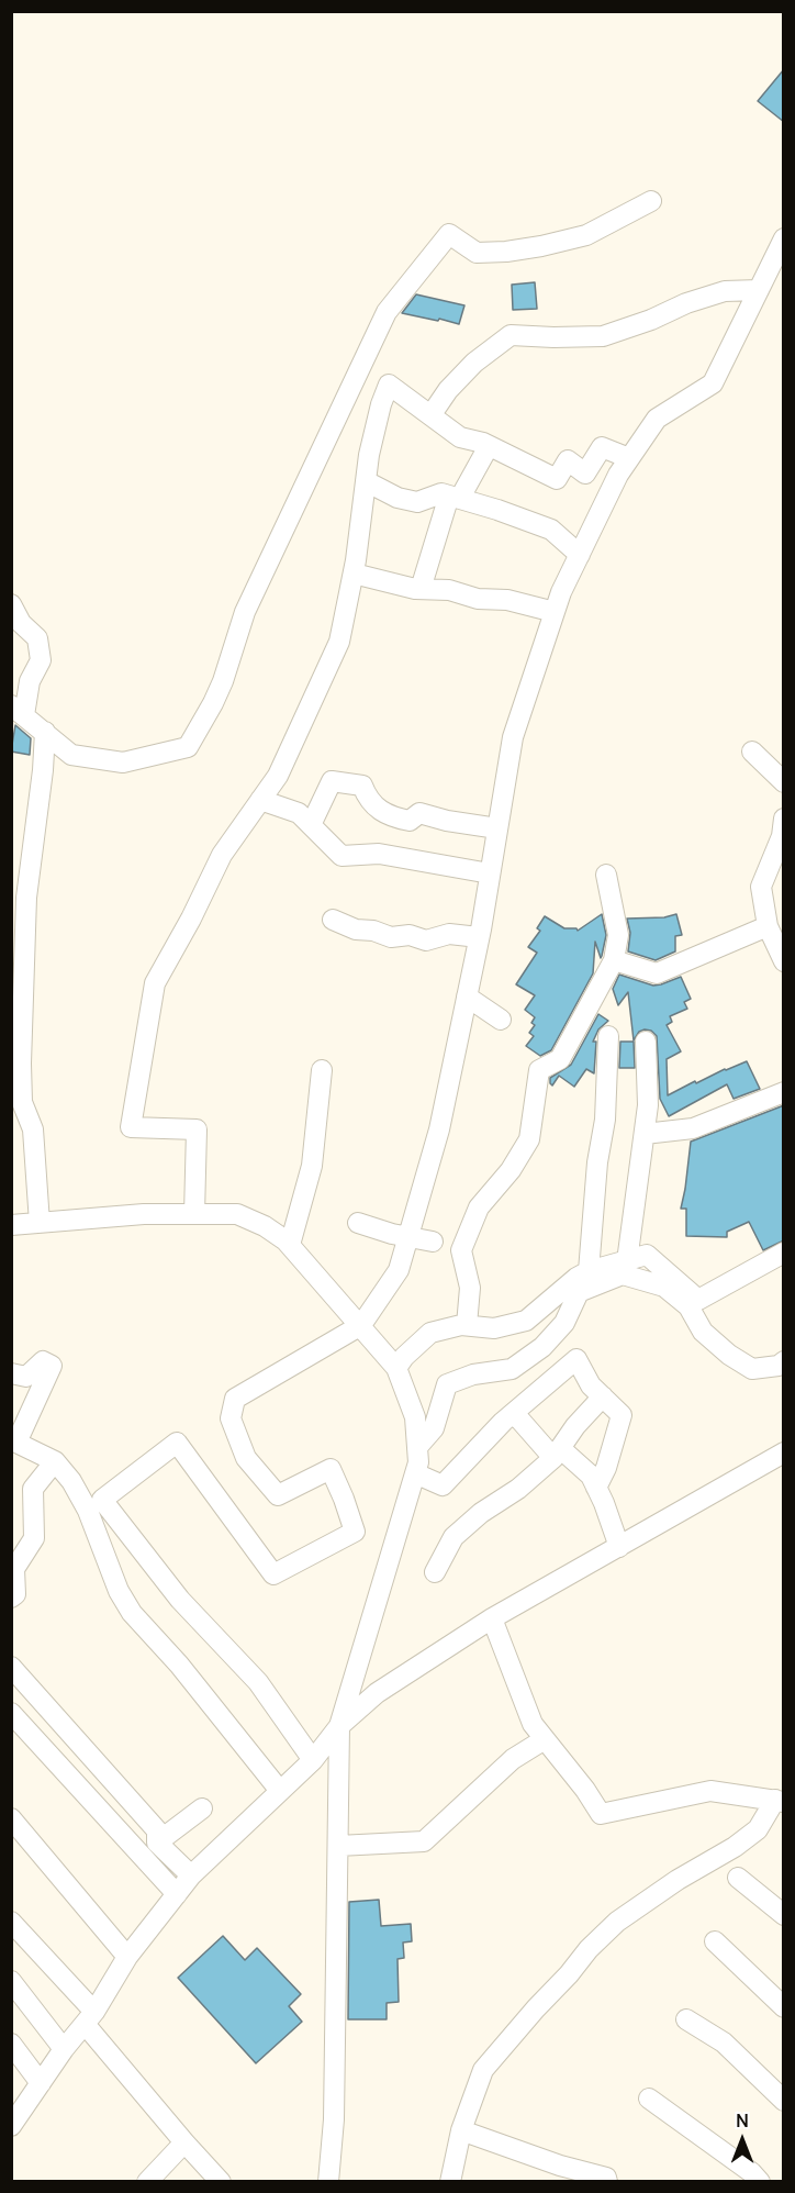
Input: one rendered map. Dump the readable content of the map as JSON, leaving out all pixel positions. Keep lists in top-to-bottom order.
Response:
{
  "north": "top"
}
